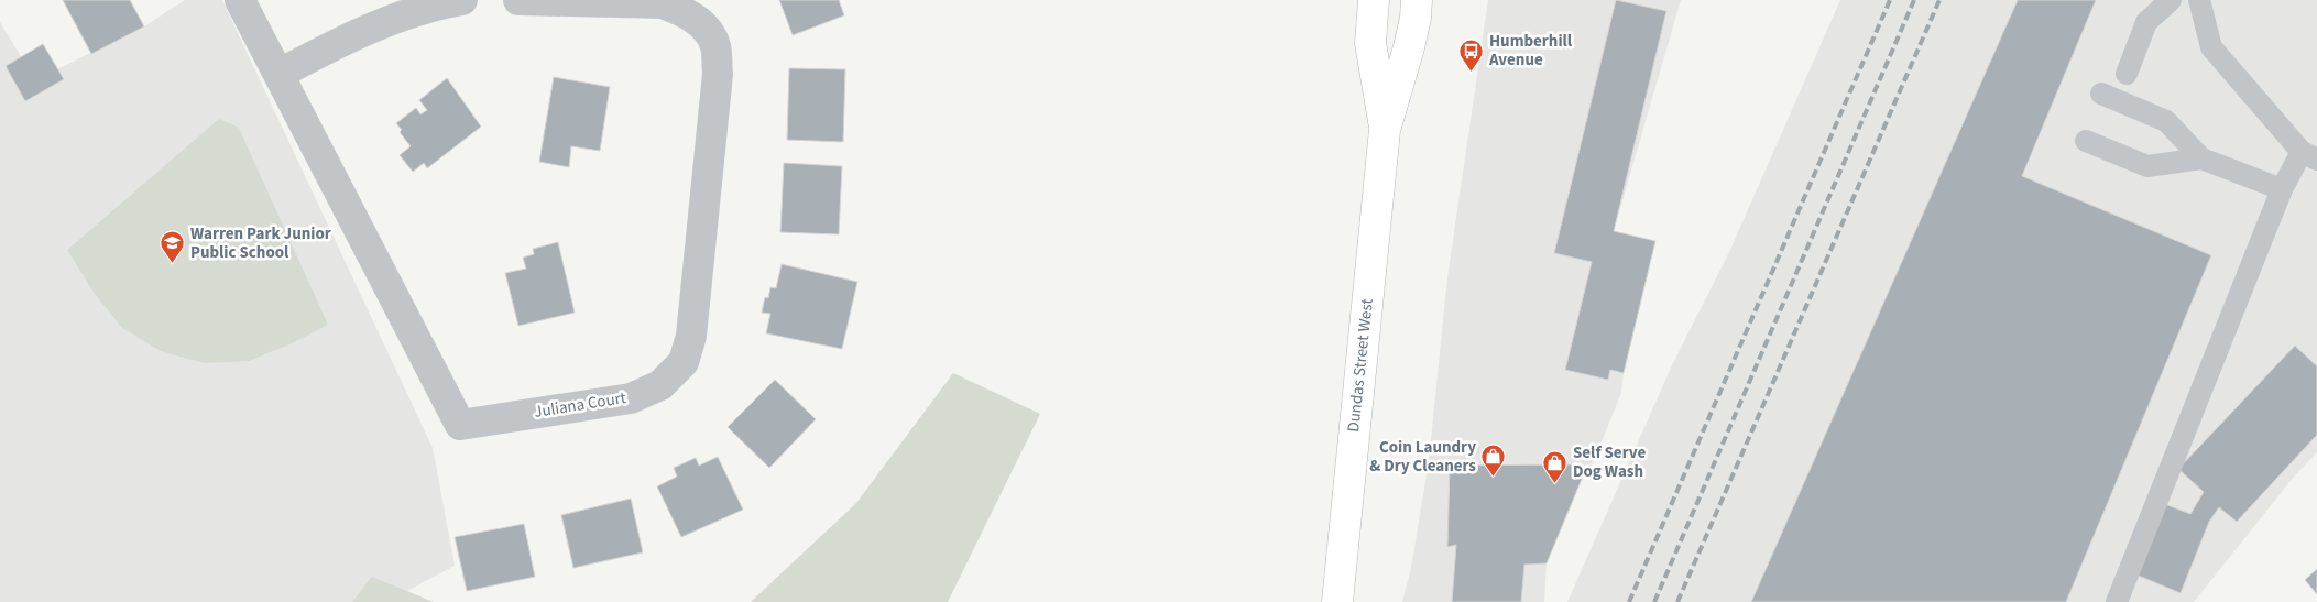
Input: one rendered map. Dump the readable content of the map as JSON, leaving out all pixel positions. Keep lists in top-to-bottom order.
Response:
{
  "streets": {
    "main road": ["Dundas Street West"],
    "street": ["Juliana Court"]
  },
  "places": {
    "bus stop": ["Humberhill Avenue"],
    "school or university": ["Warren Park Junior Public School"],
    "shop": ["Coin Laundry & Dry Cleaners", "Self Serve Dog Wash"]
  }
}
